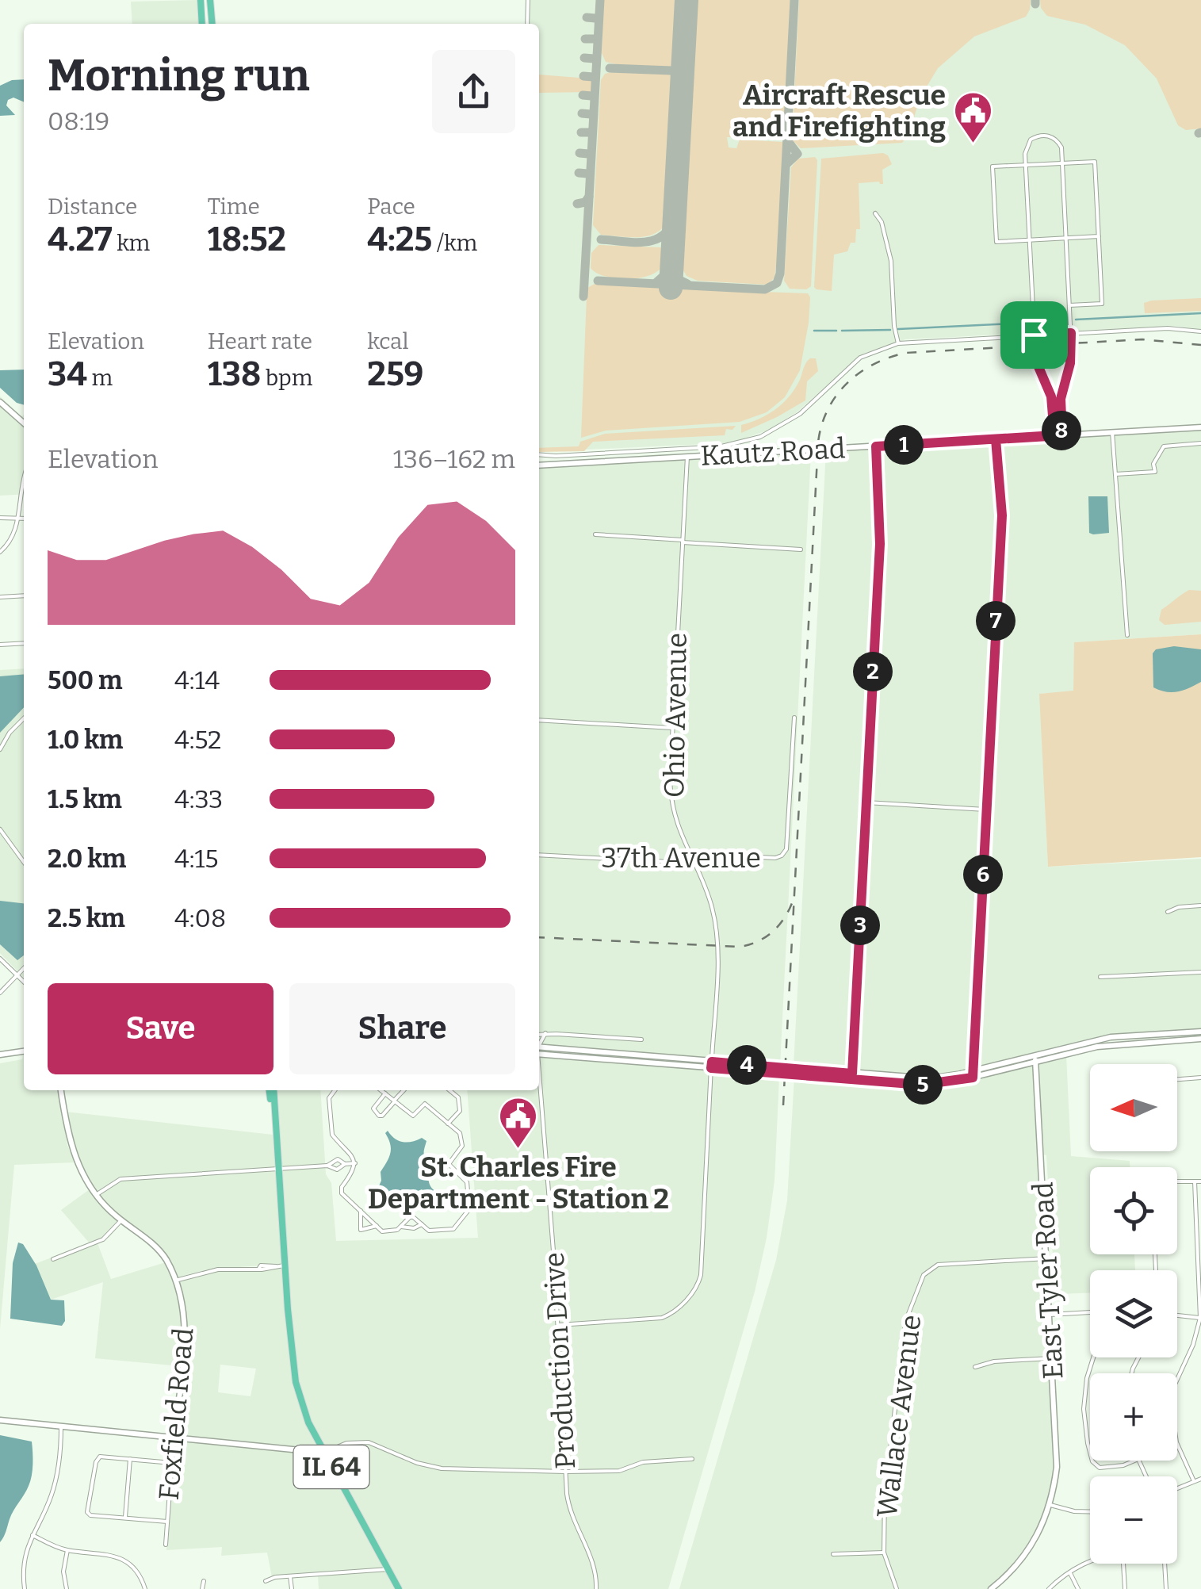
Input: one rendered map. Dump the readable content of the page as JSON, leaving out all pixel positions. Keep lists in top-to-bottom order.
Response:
{
  "streets": {
    "main road": ["IL 64"],
    "street": [
      "Kautz Road",
      "Ohio Avenue",
      "37th Avenue",
      "East Tyler Road",
      "Production Drive",
      "Foxfield Road",
      "Wallace Avenue"
    ]
  },
  "crossings": [
    ["Kautz Road", "Ohio Avenue"],
    ["Ohio Avenue", "37th Avenue"],
    ["Ohio Avenue", "Production Drive"],
    ["East Tyler Road", "Wallace Avenue"]
  ],
  "places": {
    "public building": ["Aircraft Rescue and Firefighting", "St. Charles Fire Department - Station 2"]
  },
  "north": "left",
  "page": {
    "heading": ["Morning run", "08:19"],
    "stats": [
      ["Distance", "4.27 km"],
      ["Time", "18:52"],
      ["Pace", "4:25 /km"],
      ["Elevation", "34 m"],
      ["Heart rate", "138 bpm"],
      ["kcal", "259"]
    ],
    "pins": [
      "8",
      "1",
      "7",
      "2",
      "6",
      "3",
      "4",
      "5"
    ],
    "chart": ["Elevation", "136–162 m"],
    "list": [
      {
        "name": "500 m",
        "note": "4:14"
      },
      {
        "name": "1.0 km",
        "note": "4:52"
      },
      {
        "name": "1.5 km",
        "note": "4:33"
      },
      {
        "name": "2.0 km",
        "note": "4:15"
      },
      {
        "name": "2.5 km",
        "note": "4:08"
      }
    ],
    "buttons": ["Save", "Share"],
    "map_buttons": ["+", "−"]
  }
}
